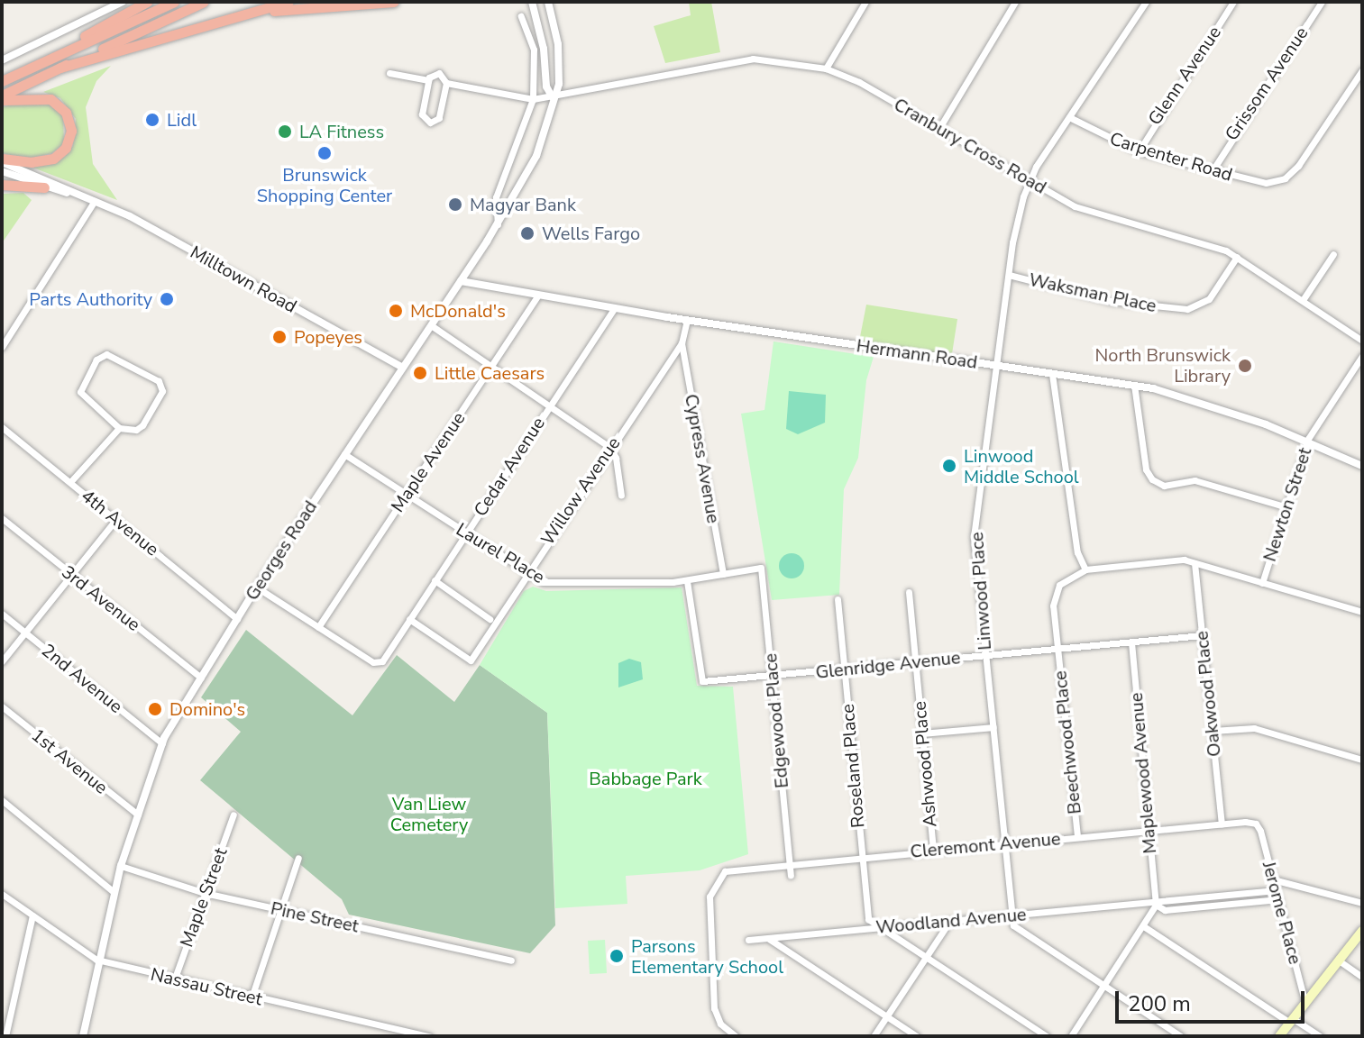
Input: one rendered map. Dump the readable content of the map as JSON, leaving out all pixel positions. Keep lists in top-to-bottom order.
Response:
{
  "streets": {
    "street": [
      "Glenn Avenue",
      "Grissom Avenue",
      "Cranbury Cross Road",
      "Carpenter Road",
      "Milltown Road",
      "Waksman Place",
      "Hermann Road",
      "Cypress Avenue",
      "Maple Avenue",
      "Cedar Avenue",
      "Willow Avenue",
      "Newton Street",
      "4th Avenue",
      "Georges Road",
      "Laurel Place",
      "Linwood Place",
      "3rd Avenue",
      "Glenridge Avenue",
      "2nd Avenue",
      "Oakwood Place",
      "Edgewood Place",
      "Beechwood Place",
      "1st Avenue",
      "Ashwood Place",
      "Roseland Place",
      "Maplewood Avenue",
      "Cleremont Avenue",
      "Maple Street",
      "Jerome Place",
      "Pine Street",
      "Woodland Avenue",
      "Nassau Street"
    ]
  },
  "crossings": [
    ["Glenn Avenue", "Carpenter Road"],
    ["Grissom Avenue", "Carpenter Road"],
    ["Cranbury Cross Road", "Waksman Place"],
    ["Cranbury Cross Road", "Georges Road"],
    ["Cranbury Cross Road", "Linwood Place"],
    ["Carpenter Road", "Linwood Place"],
    ["Milltown Road", "Georges Road"],
    ["Waksman Place", "Linwood Place"],
    ["Hermann Road", "Maple Avenue"],
    ["Hermann Road", "Cedar Avenue"],
    ["Hermann Road", "Willow Avenue"],
    ["Hermann Road", "Newton Street"],
    ["Hermann Road", "Georges Road"],
    ["Hermann Road", "Linwood Place"],
    ["Cypress Avenue", "Willow Avenue"],
    ["Cypress Avenue", "Laurel Place"],
    ["Maple Avenue", "Cedar Avenue"],
    ["Maple Avenue", "Laurel Place"],
    ["Cedar Avenue", "Willow Avenue"],
    ["Cedar Avenue", "Laurel Place"],
    ["Willow Avenue", "Laurel Place"],
    ["4th Avenue", "Georges Road"],
    ["Georges Road", "Laurel Place"],
    ["Georges Road", "3rd Avenue"],
    ["Georges Road", "2nd Avenue"],
    ["Georges Road", "1st Avenue"],
    ["Georges Road", "Pine Street"],
    ["Georges Road", "Nassau Street"],
    ["Laurel Place", "Glenridge Avenue"],
    ["Laurel Place", "Edgewood Place"],
    ["Linwood Place", "Glenridge Avenue"],
    ["Linwood Place", "Cleremont Avenue"],
    ["Linwood Place", "Woodland Avenue"],
    ["Glenridge Avenue", "Oakwood Place"],
    ["Glenridge Avenue", "Edgewood Place"],
    ["Glenridge Avenue", "Beechwood Place"],
    ["Glenridge Avenue", "Ashwood Place"],
    ["Glenridge Avenue", "Roseland Place"],
    ["Glenridge Avenue", "Maplewood Avenue"],
    ["Oakwood Place", "Cleremont Avenue"],
    ["Edgewood Place", "Cleremont Avenue"],
    ["Beechwood Place", "Cleremont Avenue"],
    ["Ashwood Place", "Cleremont Avenue"],
    ["Roseland Place", "Cleremont Avenue"],
    ["Roseland Place", "Woodland Avenue"],
    ["Maplewood Avenue", "Cleremont Avenue"],
    ["Maplewood Avenue", "Woodland Avenue"],
    ["Cleremont Avenue", "Jerome Place"],
    ["Maple Street", "Pine Street"],
    ["Maple Street", "Nassau Street"],
    ["Jerome Place", "Woodland Avenue"]
  ],
  "parks": ["Babbage Park", "Van Liew Cemetery"],
  "places": [
    "Lidl",
    "LA Fitness",
    "Brunswick Shopping Center",
    "Magyar Bank",
    "Wells Fargo",
    "Parts Authority",
    "McDonald's",
    "Popeyes",
    "North Brunswick Library",
    "Little Caesars",
    "Linwood Middle School",
    "Domino's",
    "Parsons Elementary School"
  ],
  "scale_bar": "200 m"
}
